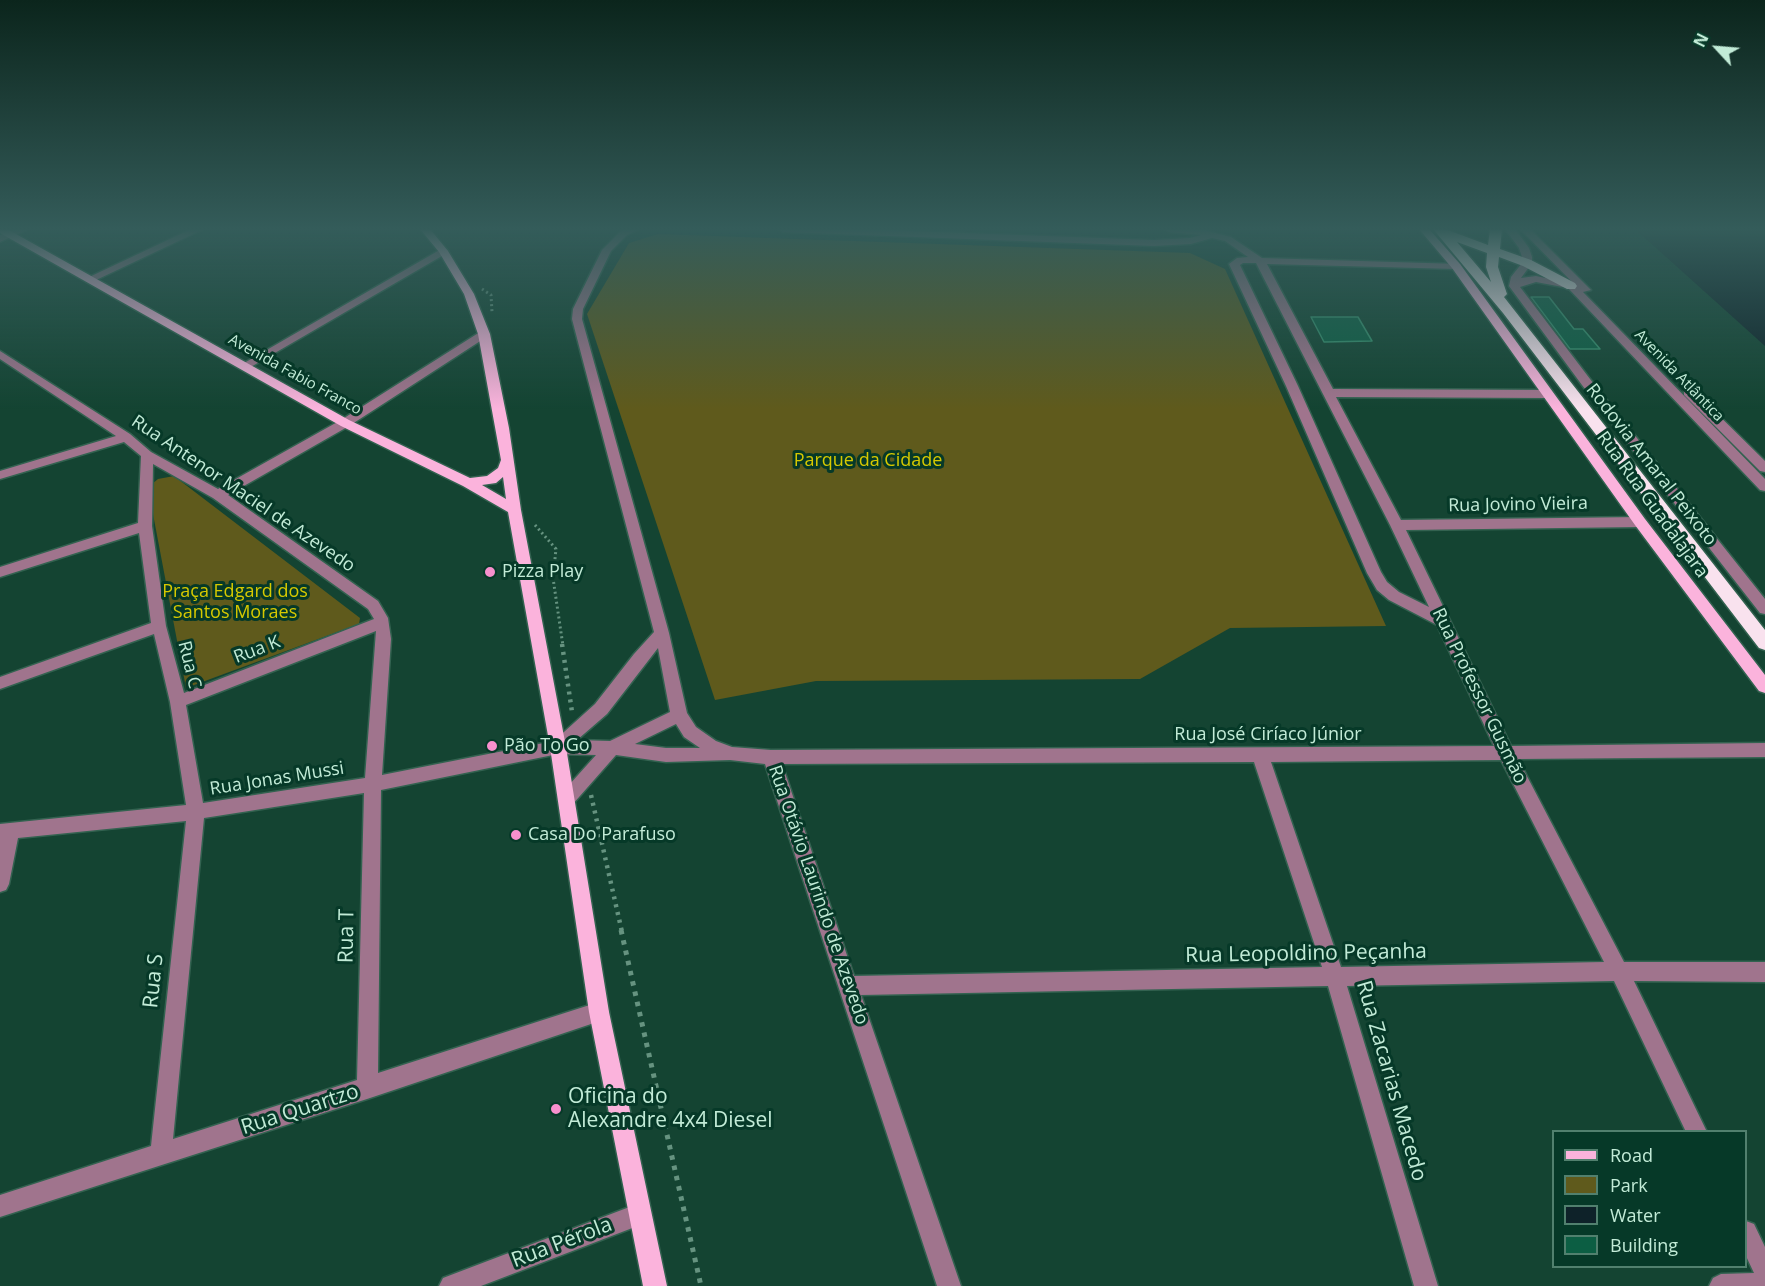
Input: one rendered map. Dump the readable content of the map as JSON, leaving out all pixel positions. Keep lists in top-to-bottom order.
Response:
{
  "streets": {
    "highway": ["Rodovia Amaral Peixoto"],
    "main road": ["Avenida Fabio Franco", "Rua Rua Guadalajara"],
    "street": [
      "Avenida Atlântica",
      "Rua Antenor Maciel de Azevedo",
      "Rua Jovino Vieira",
      "Rua K",
      "Rua C",
      "Rua Professor Gusmão",
      "Rua José Ciríaco Júnior",
      "Rua Jonas Mussi",
      "Rua Otávio Laurindo de Azevedo",
      "Rua T",
      "Rua Leopoldino Peçanha",
      "Rua S",
      "Rua Zacarias Macedo",
      "Rua Quartzo",
      "Rua Pérola"
    ]
  },
  "crossings": [
    ["Rua Antenor Maciel de Azevedo", "Rua K"],
    ["Rua Antenor Maciel de Azevedo", "Rua C"],
    ["Rua Jovino Vieira", "Rua Rua Guadalajara"],
    ["Rua Jovino Vieira", "Rua Professor Gusmão"],
    ["Rua K", "Rua C"],
    ["Rua C", "Rua Jonas Mussi"],
    ["Rua C", "Rua S"],
    ["Rua Professor Gusmão", "Rua José Ciríaco Júnior"],
    ["Rua Professor Gusmão", "Rua Leopoldino Peçanha"],
    ["Rua José Ciríaco Júnior", "Rua Otávio Laurindo de Azevedo"],
    ["Rua José Ciríaco Júnior", "Rua Zacarias Macedo"],
    ["Rua Jonas Mussi", "Rua Otávio Laurindo de Azevedo"],
    ["Rua Jonas Mussi", "Rua T"],
    ["Rua Jonas Mussi", "Rua S"],
    ["Rua Otávio Laurindo de Azevedo", "Rua Leopoldino Peçanha"],
    ["Rua T", "Rua Quartzo"],
    ["Rua Leopoldino Peçanha", "Rua Zacarias Macedo"],
    ["Rua S", "Rua Quartzo"]
  ],
  "parks": ["Parque da Cidade", "Praça Edgard dos Santos Moraes"],
  "places": [
    "Pizza Play",
    "Pão To Go",
    "Casa Do Parafuso",
    "Oficina do Alexandre 4x4 Diesel"
  ],
  "legend": [
    "Road",
    "Park",
    "Water",
    "Building"
  ],
  "north": "top left"
}
